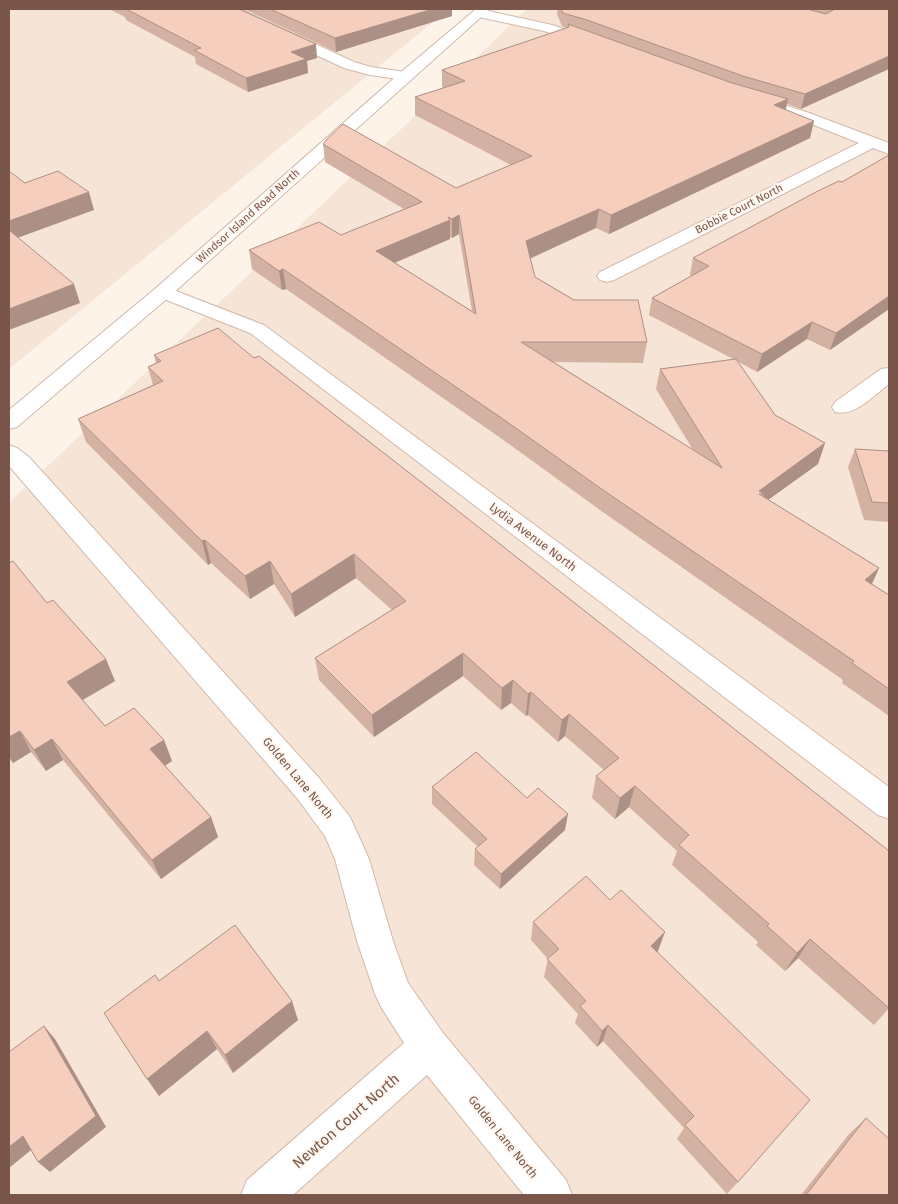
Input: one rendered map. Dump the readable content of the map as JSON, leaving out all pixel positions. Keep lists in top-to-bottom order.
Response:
{
  "streets": {
    "street": [
      "Bobbie Court North",
      "Windsor Island Road North",
      "Lydia Avenue North",
      "Golden Lane North",
      "Newton Court North"
    ]
  },
  "crossings": [
    ["Windsor Island Road North", "Lydia Avenue North"],
    ["Golden Lane North", "Newton Court North"]
  ]
}
